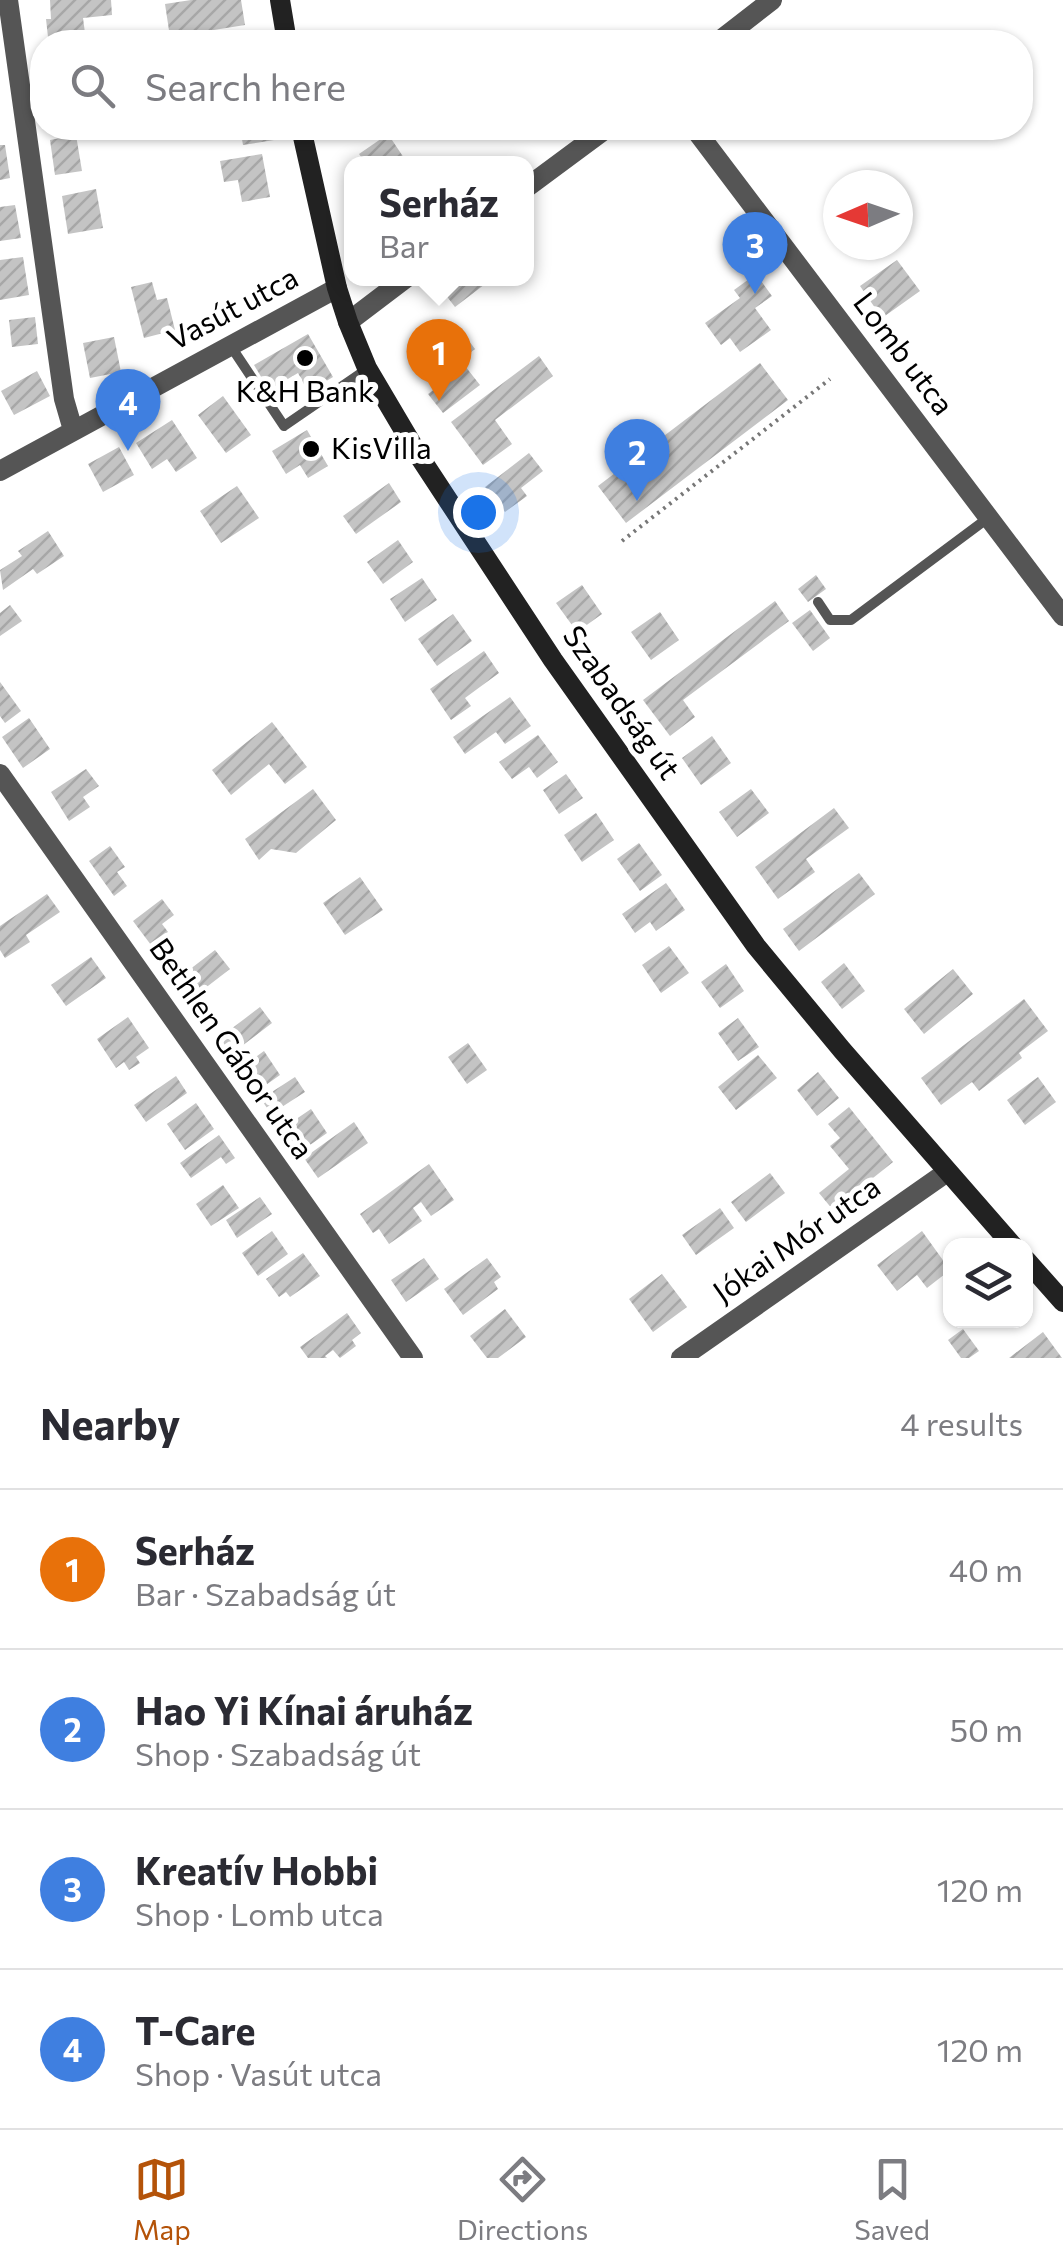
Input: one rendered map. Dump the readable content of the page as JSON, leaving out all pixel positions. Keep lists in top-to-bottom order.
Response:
{
  "streets": {
    "main road": ["Szabadság út"],
    "street": [
      "Vasút utca",
      "Lomb utca",
      "Bethlen Gábor utca",
      "Jókai Mór utca"
    ]
  },
  "crossings": [
    ["Vasút utca", "Szabadság út"],
    ["Szabadság út", "Jókai Mór utca"]
  ],
  "places": ["K&H Bank", "KisVilla"],
  "north": "left",
  "page": {
    "search": "Search here",
    "popup": ["Serház", "Bar"],
    "pins": [
      "3",
      "1",
      "4",
      "2"
    ],
    "heading": ["Nearby", "4 results"],
    "list": [
      {
        "mark": "1",
        "name": "Serház",
        "note": "Bar · Szabadság út",
        "value": "40 m"
      },
      {
        "mark": "2",
        "name": "Hao Yi Kínai áruház",
        "note": "Shop · Szabadság út",
        "value": "50 m"
      },
      {
        "mark": "3",
        "name": "Kreatív Hobbi",
        "note": "Shop · Lomb utca",
        "value": "120 m"
      },
      {
        "mark": "4",
        "name": "T-Care",
        "note": "Shop · Vasút utca",
        "value": "120 m"
      }
    ],
    "nav": ["Map", "Directions", "Saved"]
  }
}
